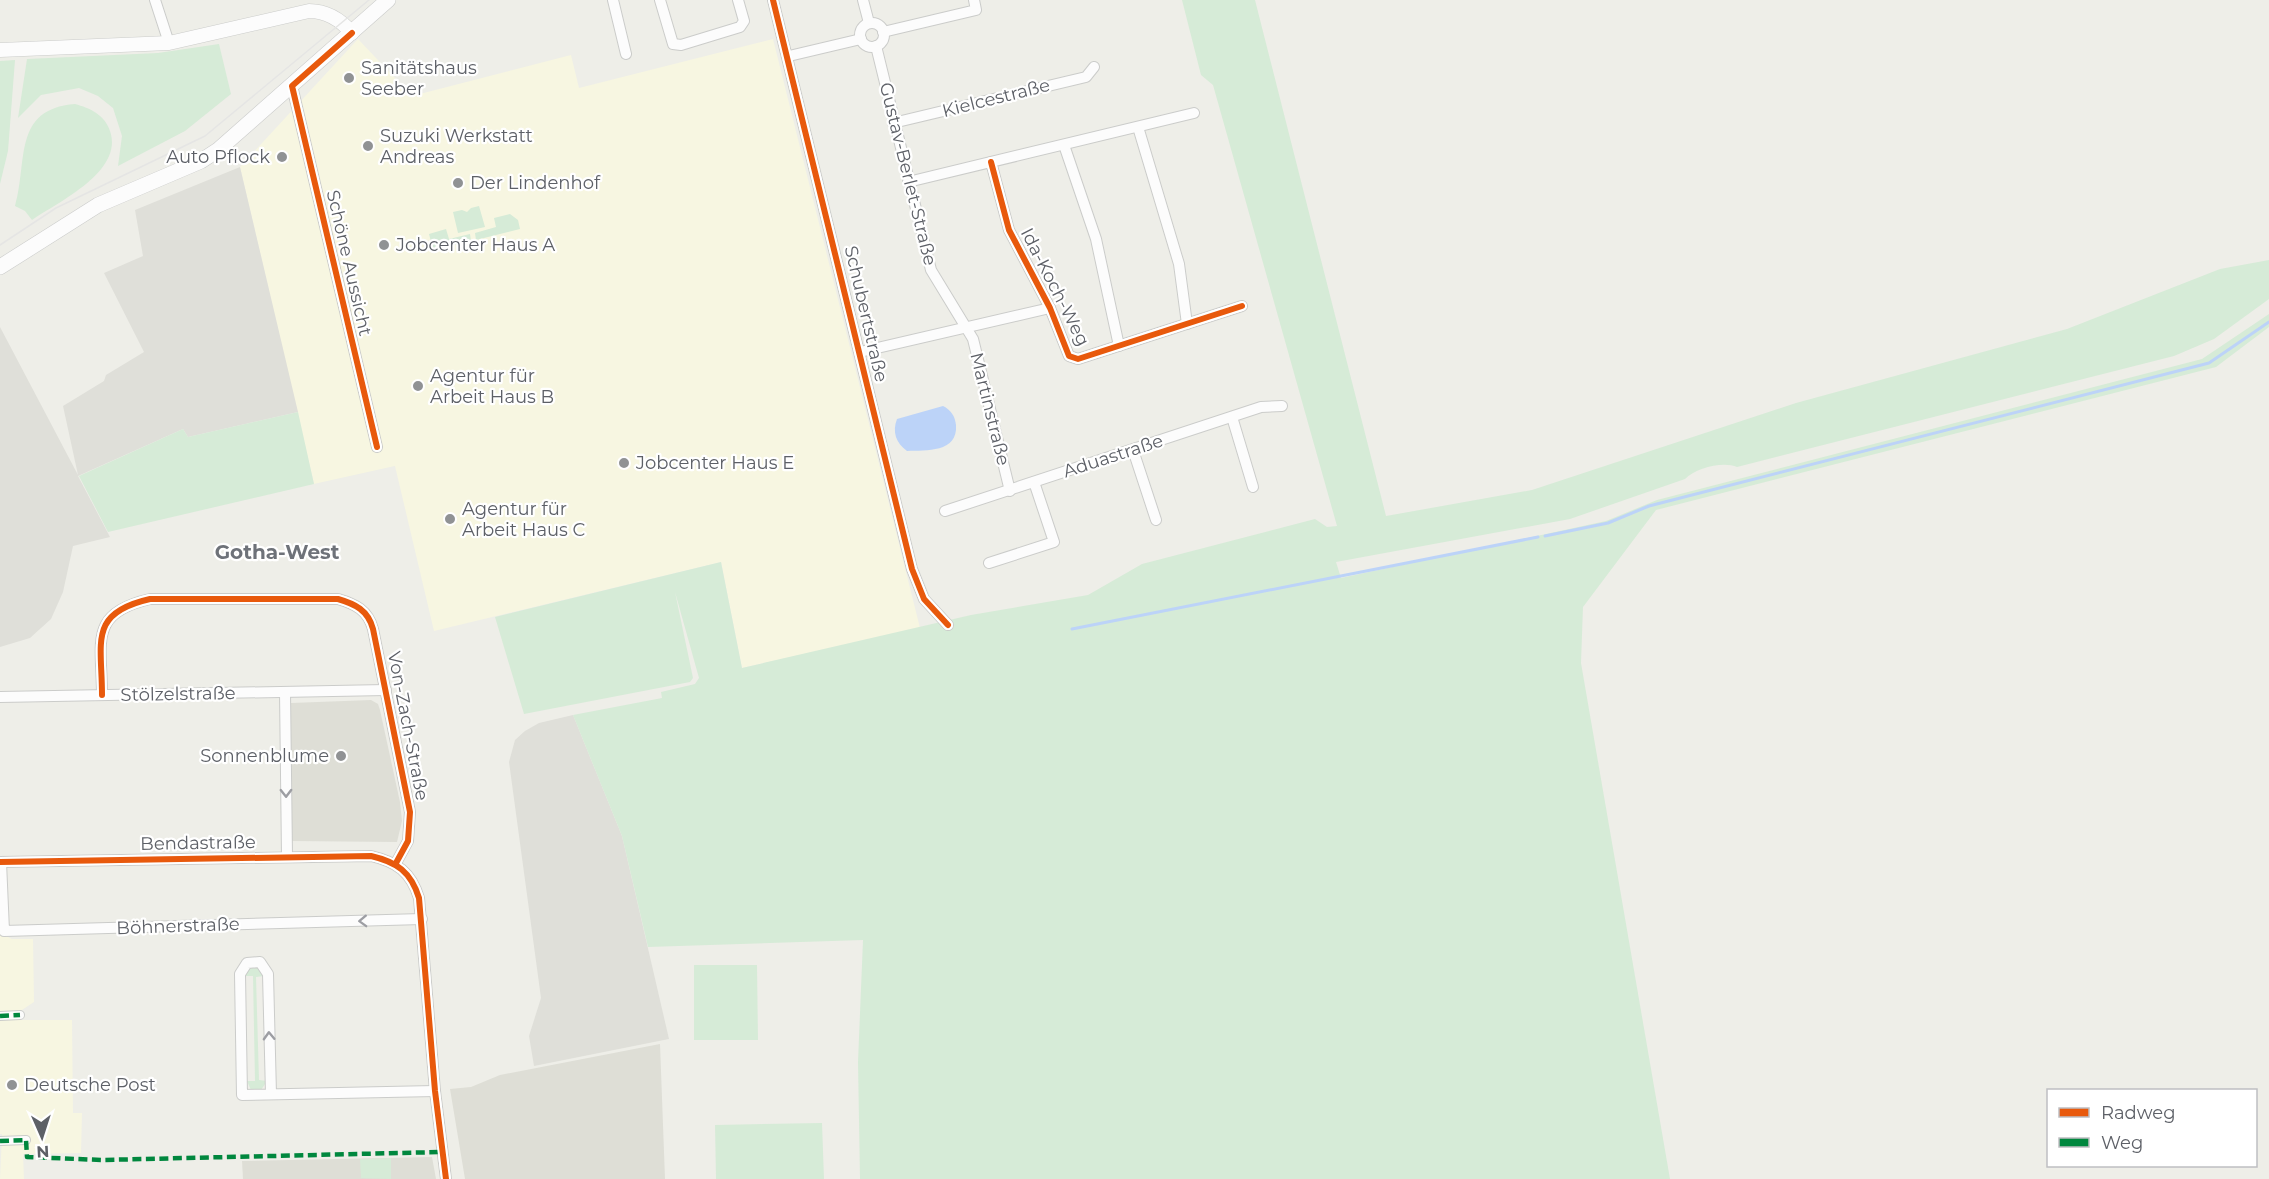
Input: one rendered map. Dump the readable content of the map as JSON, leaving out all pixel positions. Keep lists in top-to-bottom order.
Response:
{
  "streets": {
    "street": [
      "Kielcestraße",
      "Gustav-Berlet-Straße",
      "Schöne Aussicht",
      "Ida-Koch-Weg",
      "Schubertstraße",
      "Martinstraße",
      "Aduastraße",
      "Stölzelstraße",
      "Von-Zach-Straße",
      "Bendastraße",
      "Böhnerstraße"
    ]
  },
  "crossings": [
    ["Kielcestraße", "Gustav-Berlet-Straße"],
    ["Gustav-Berlet-Straße", "Martinstraße"],
    ["Martinstraße", "Aduastraße"],
    ["Stölzelstraße", "Von-Zach-Straße"],
    ["Von-Zach-Straße", "Bendastraße"],
    ["Bendastraße", "Böhnerstraße"]
  ],
  "one_way": ["Böhnerstraße"],
  "districts": ["Gotha-West"],
  "places": [
    "Sanitätshaus Seeber",
    "Suzuki Werkstatt Andreas",
    "Auto Pflock",
    "Der Lindenhof",
    "Jobcenter Haus A",
    "Agentur für Arbeit Haus B",
    "Jobcenter Haus E",
    "Agentur für Arbeit Haus C",
    "Sonnenblume",
    "Deutsche Post"
  ],
  "legend": ["Radweg", "Weg"],
  "north": "bottom"
}
